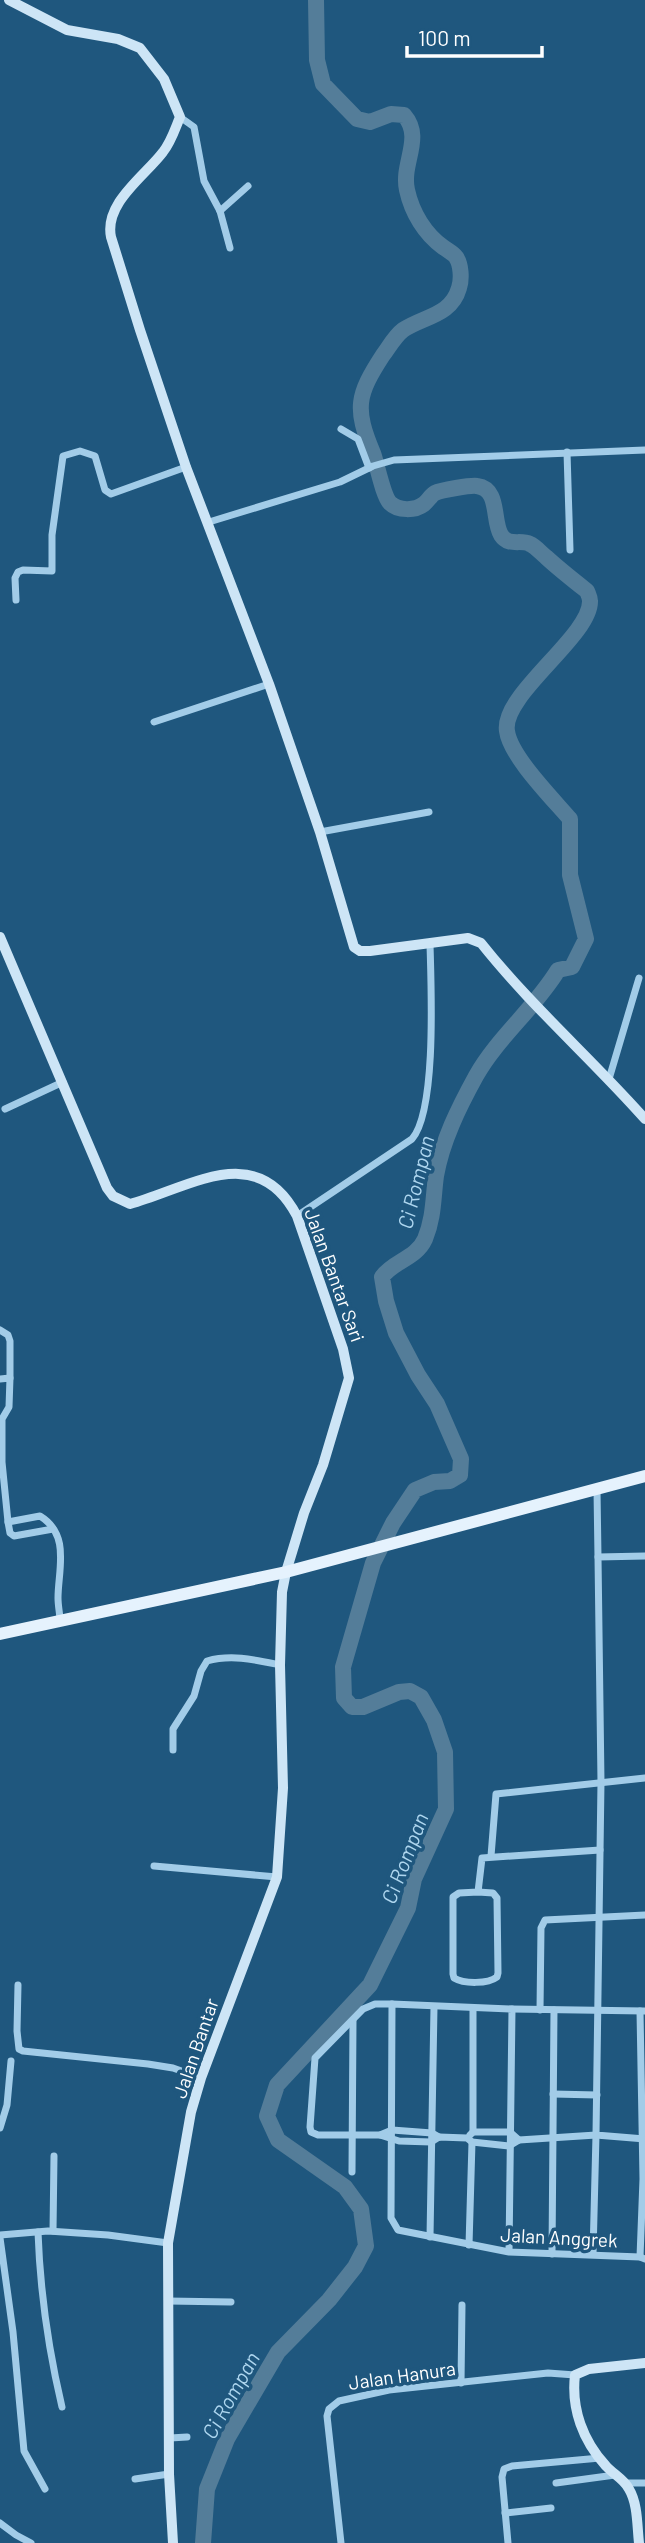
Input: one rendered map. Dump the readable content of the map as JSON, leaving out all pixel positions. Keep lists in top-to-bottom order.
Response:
{
  "streets": {
    "street": [
      "Jalan Bantar Sari",
      "Jalan Bantar",
      "Jalan Anggrek",
      "Jalan Hanura"
    ]
  },
  "crossings": [
    ["Jalan Bantar Sari", "Jalan Bantar"]
  ],
  "water": ["Ci Rompan"],
  "scale_bar": "100 m"
}
